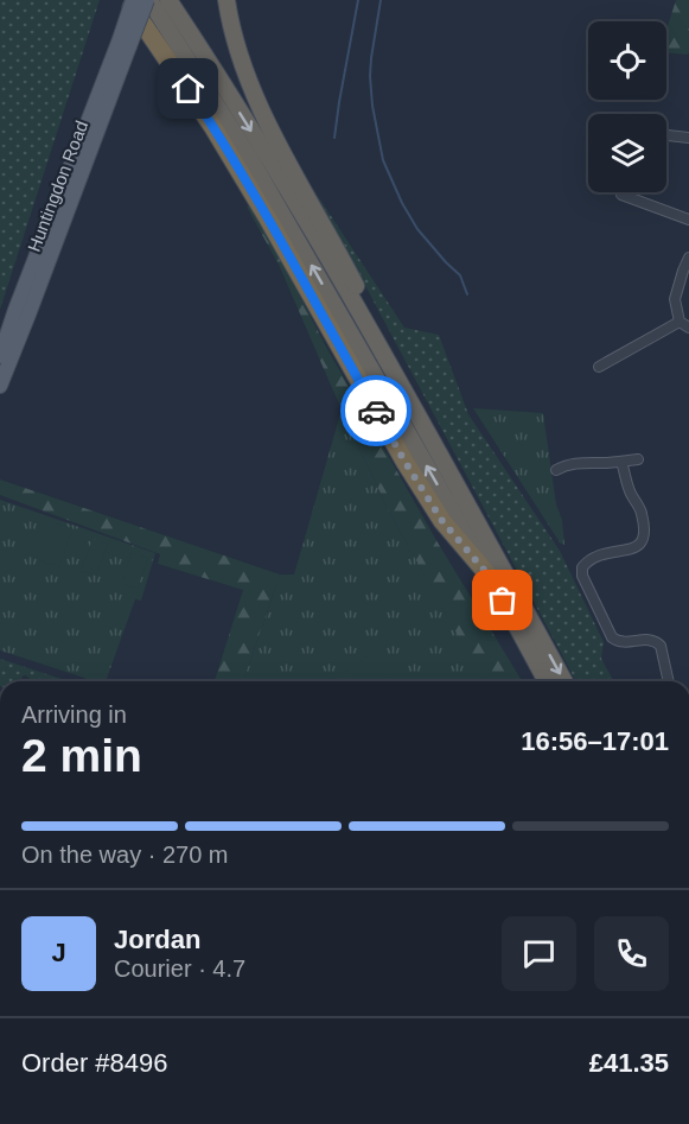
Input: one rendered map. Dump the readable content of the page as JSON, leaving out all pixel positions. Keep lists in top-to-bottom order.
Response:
{
  "streets": {
    "main road": ["Huntingdon Road"]
  },
  "page": {
    "heading": ["2 min", "Arriving in", "16:56–17:01"],
    "panel": [
      "Jordan",
      "Courier · 4.7",
      "Order #8496",
      "£41.35"
    ],
    "bar": "On the way · 270 m",
    "round": "J"
  }
}
